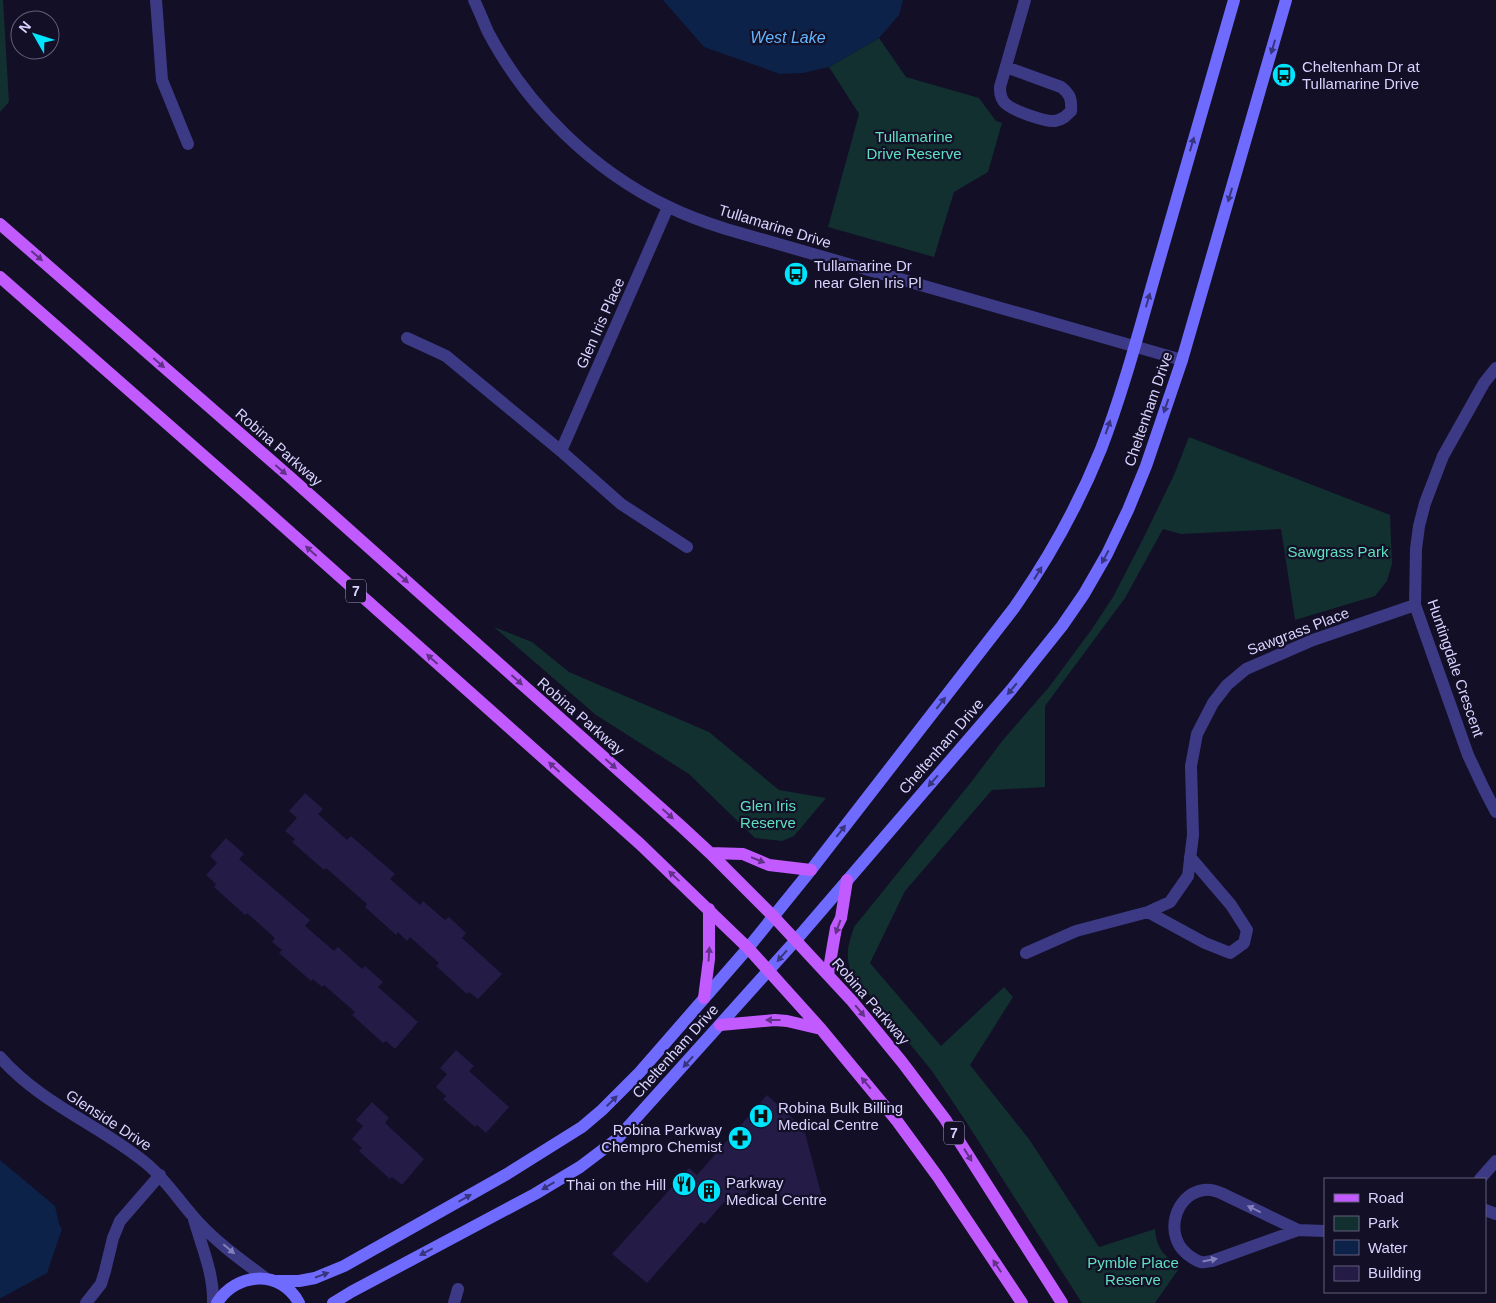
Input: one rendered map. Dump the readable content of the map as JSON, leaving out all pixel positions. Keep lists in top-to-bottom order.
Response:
{
  "streets": {
    "main road": ["Cheltenham Drive", "Robina Parkway", "7"],
    "street": [
      "Tullamarine Drive",
      "Glen Iris Place",
      "Sawgrass Place",
      "Huntingdale Crescent",
      "Glenside Drive"
    ]
  },
  "crossings": [
    ["Tullamarine Drive", "Glen Iris Place"],
    ["Tullamarine Drive", "Cheltenham Drive"],
    ["Cheltenham Drive", "Robina Parkway"],
    ["Cheltenham Drive", "7"],
    ["Cheltenham Drive", "Glenside Drive"],
    ["Sawgrass Place", "Huntingdale Crescent"]
  ],
  "water": ["West Lake"],
  "parks": [
    "Tullamarine Drive Reserve",
    "Sawgrass Park",
    "Glen Iris Reserve",
    "Pymble Place Reserve"
  ],
  "places": {
    "bus stop": ["Cheltenham Dr at Tullamarine Drive", "Tullamarine Dr near Glen Iris Pl"],
    "hospital": ["Robina Bulk Billing Medical Centre"],
    "pharmacy": ["Robina Parkway Chempro Chemist"],
    "restaurant": ["Thai on the Hill"],
    "building": ["Parkway Medical Centre"]
  },
  "legend": [
    "Road",
    "Park",
    "Water",
    "Building"
  ],
  "north": "top left"
}
